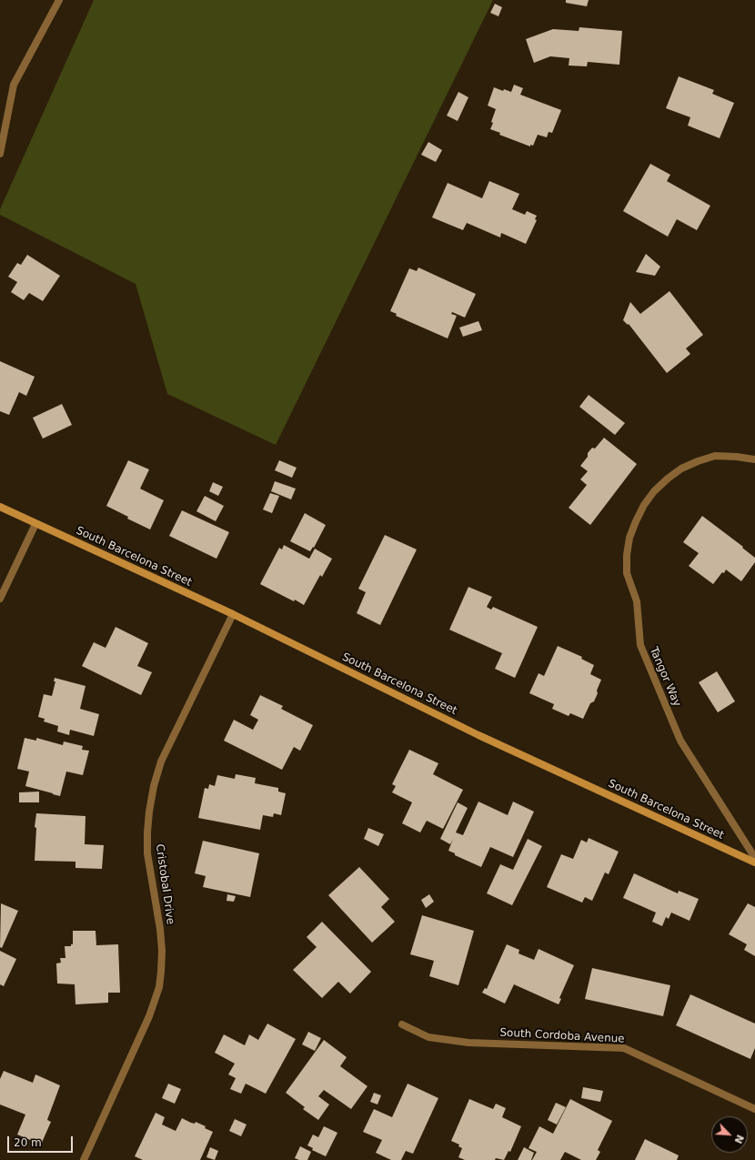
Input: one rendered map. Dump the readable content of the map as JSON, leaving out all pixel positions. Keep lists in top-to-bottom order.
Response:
{
  "streets": {
    "main road": ["South Barcelona Street"],
    "street": ["Tangor Way", "Cristobal Drive", "South Cordoba Avenue"]
  },
  "crossings": [
    ["South Barcelona Street", "Cristobal Drive"]
  ],
  "scale_bar": "20 m",
  "north": "bottom right"
}
